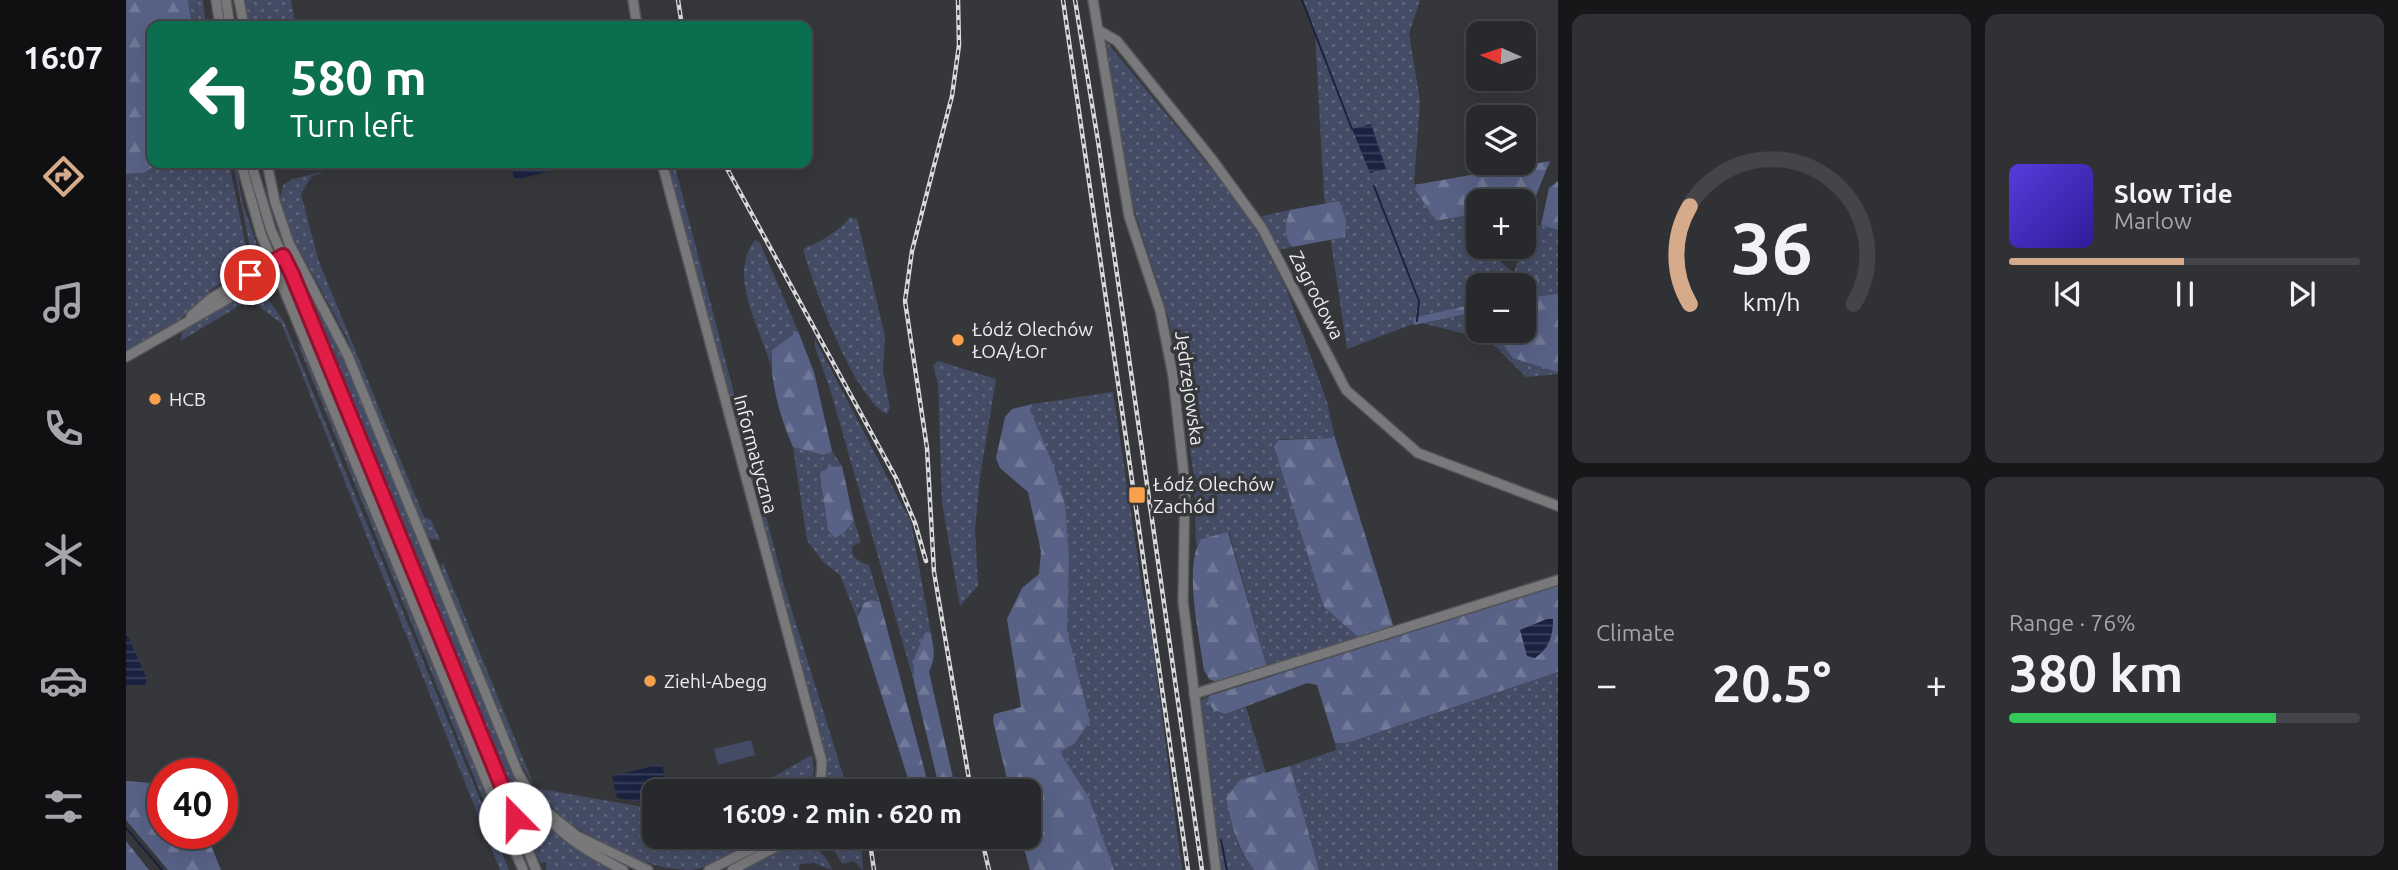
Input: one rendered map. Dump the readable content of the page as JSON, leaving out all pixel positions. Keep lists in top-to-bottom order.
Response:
{
  "streets": {
    "street": ["Zagrodowa", "Jędrzejowska", "Informatyczna"]
  },
  "crossings": [
    ["Zagrodowa", "Jędrzejowska"]
  ],
  "places": {
    "other": ["Łódź Olechów ŁOA/ŁOr", "HCB", "Ziehl-Abegg"],
    "transit": ["Łódź Olechów Zachód"]
  },
  "north": "left",
  "page": {
    "tabs": "16:07",
    "map_buttons": ["+", "−"],
    "turn": ["580 m", "Turn left"],
    "song": ["Slow Tide", "Marlow"],
    "tile": [
      "Climate",
      ["Range · 76%", "380 km"]
    ],
    "heat": ["−", "20.5°", "+"],
    "limit": "40",
    "trip": "16:09 · 2 min · 620 m",
    "gauge": ["36", "km/h"]
  }
}
